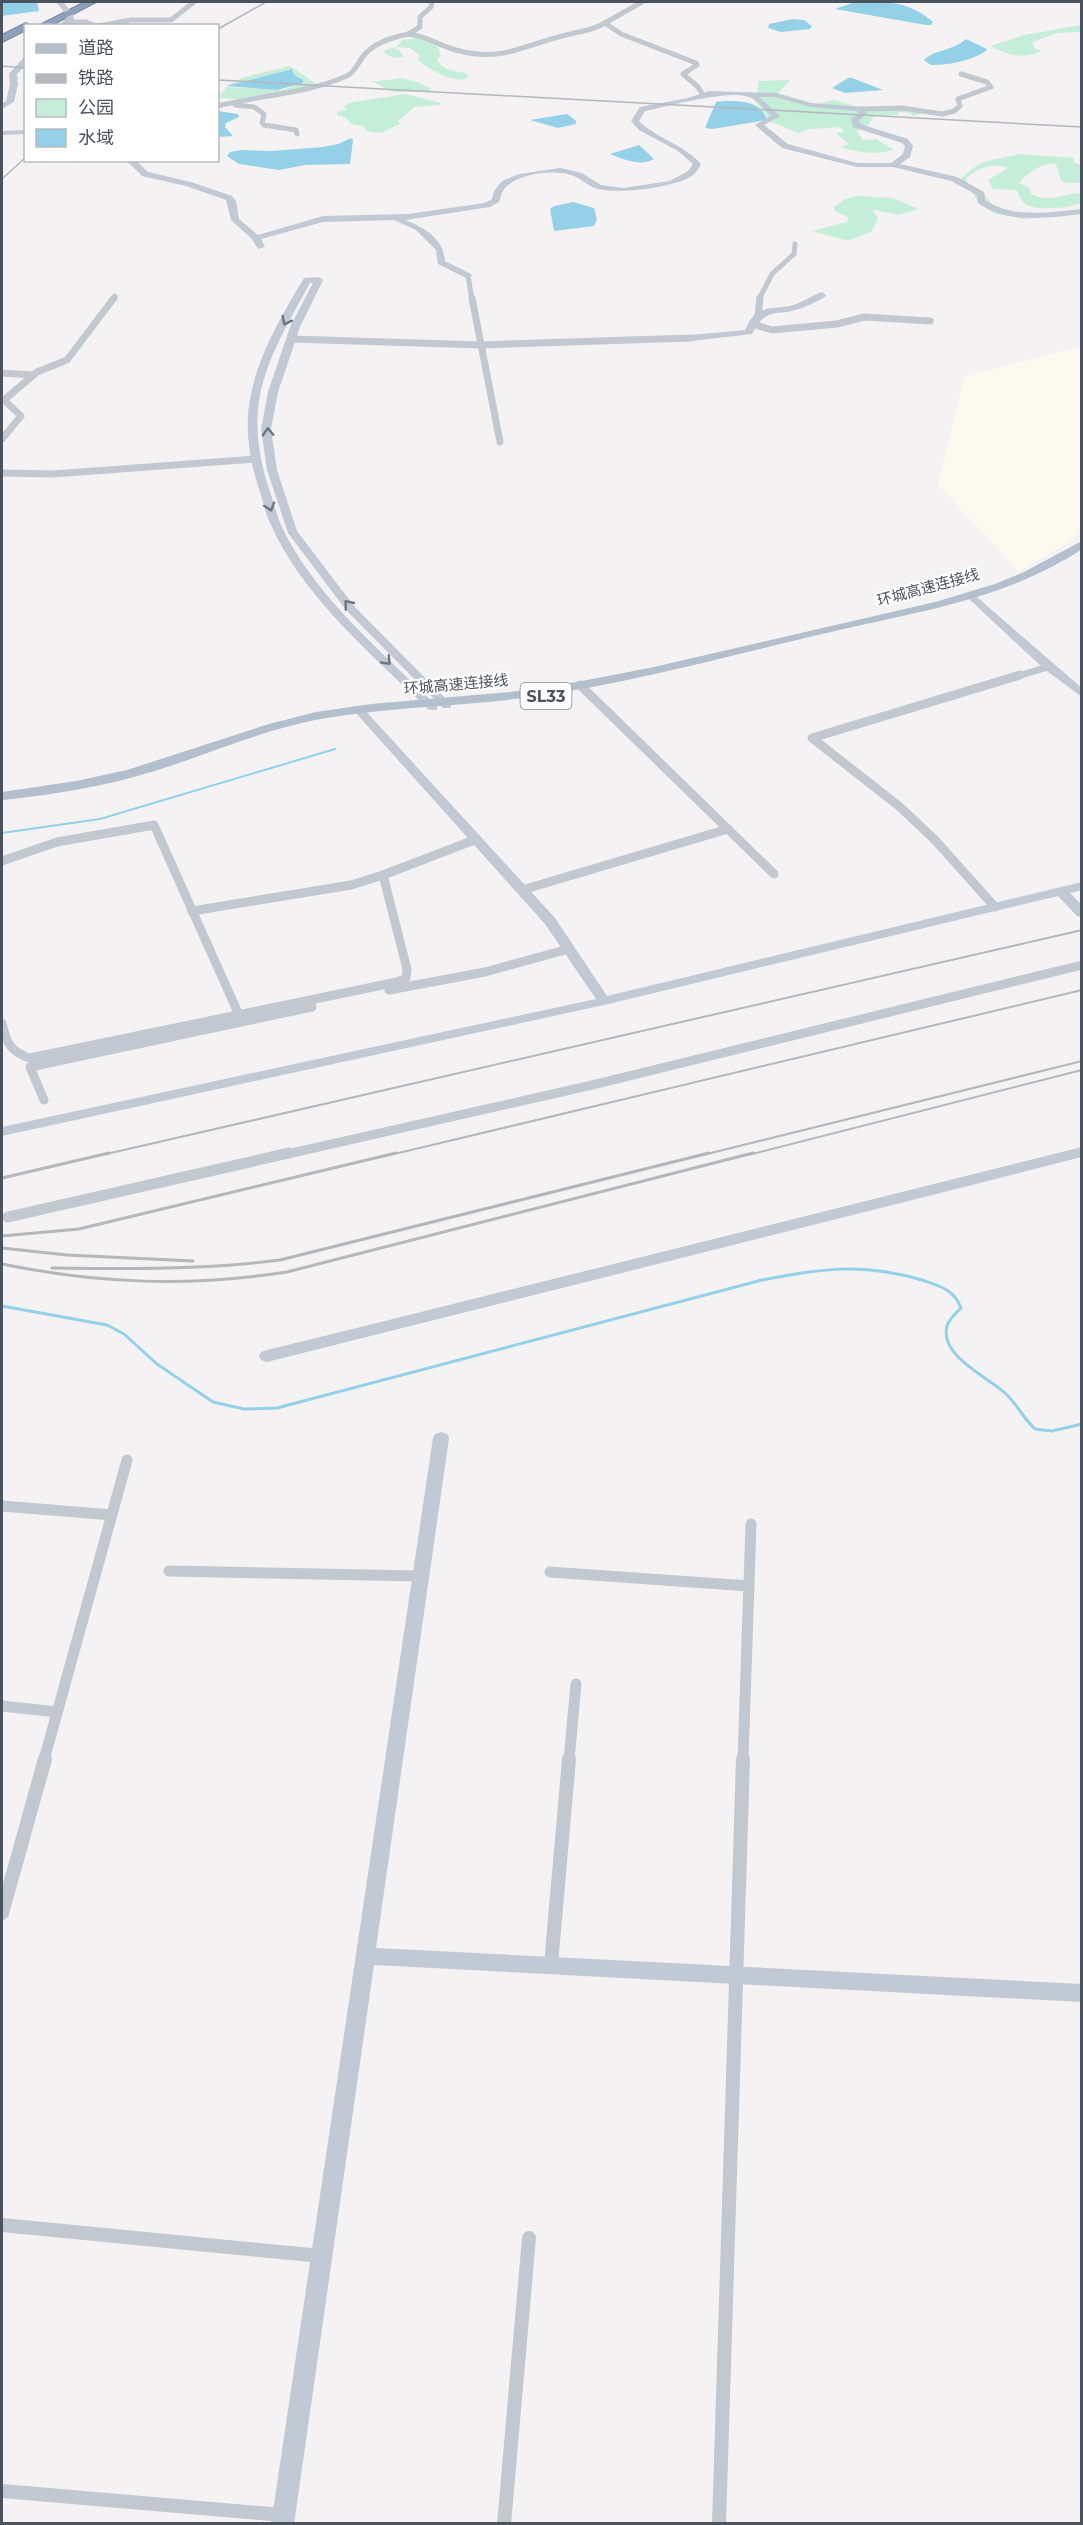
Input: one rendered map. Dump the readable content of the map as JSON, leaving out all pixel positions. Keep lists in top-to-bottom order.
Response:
{
  "streets": {
    "main road": ["环城高速连接线", "SL33"]
  },
  "legend": [
    "道路",
    "铁路",
    "公园",
    "水域"
  ]
}
